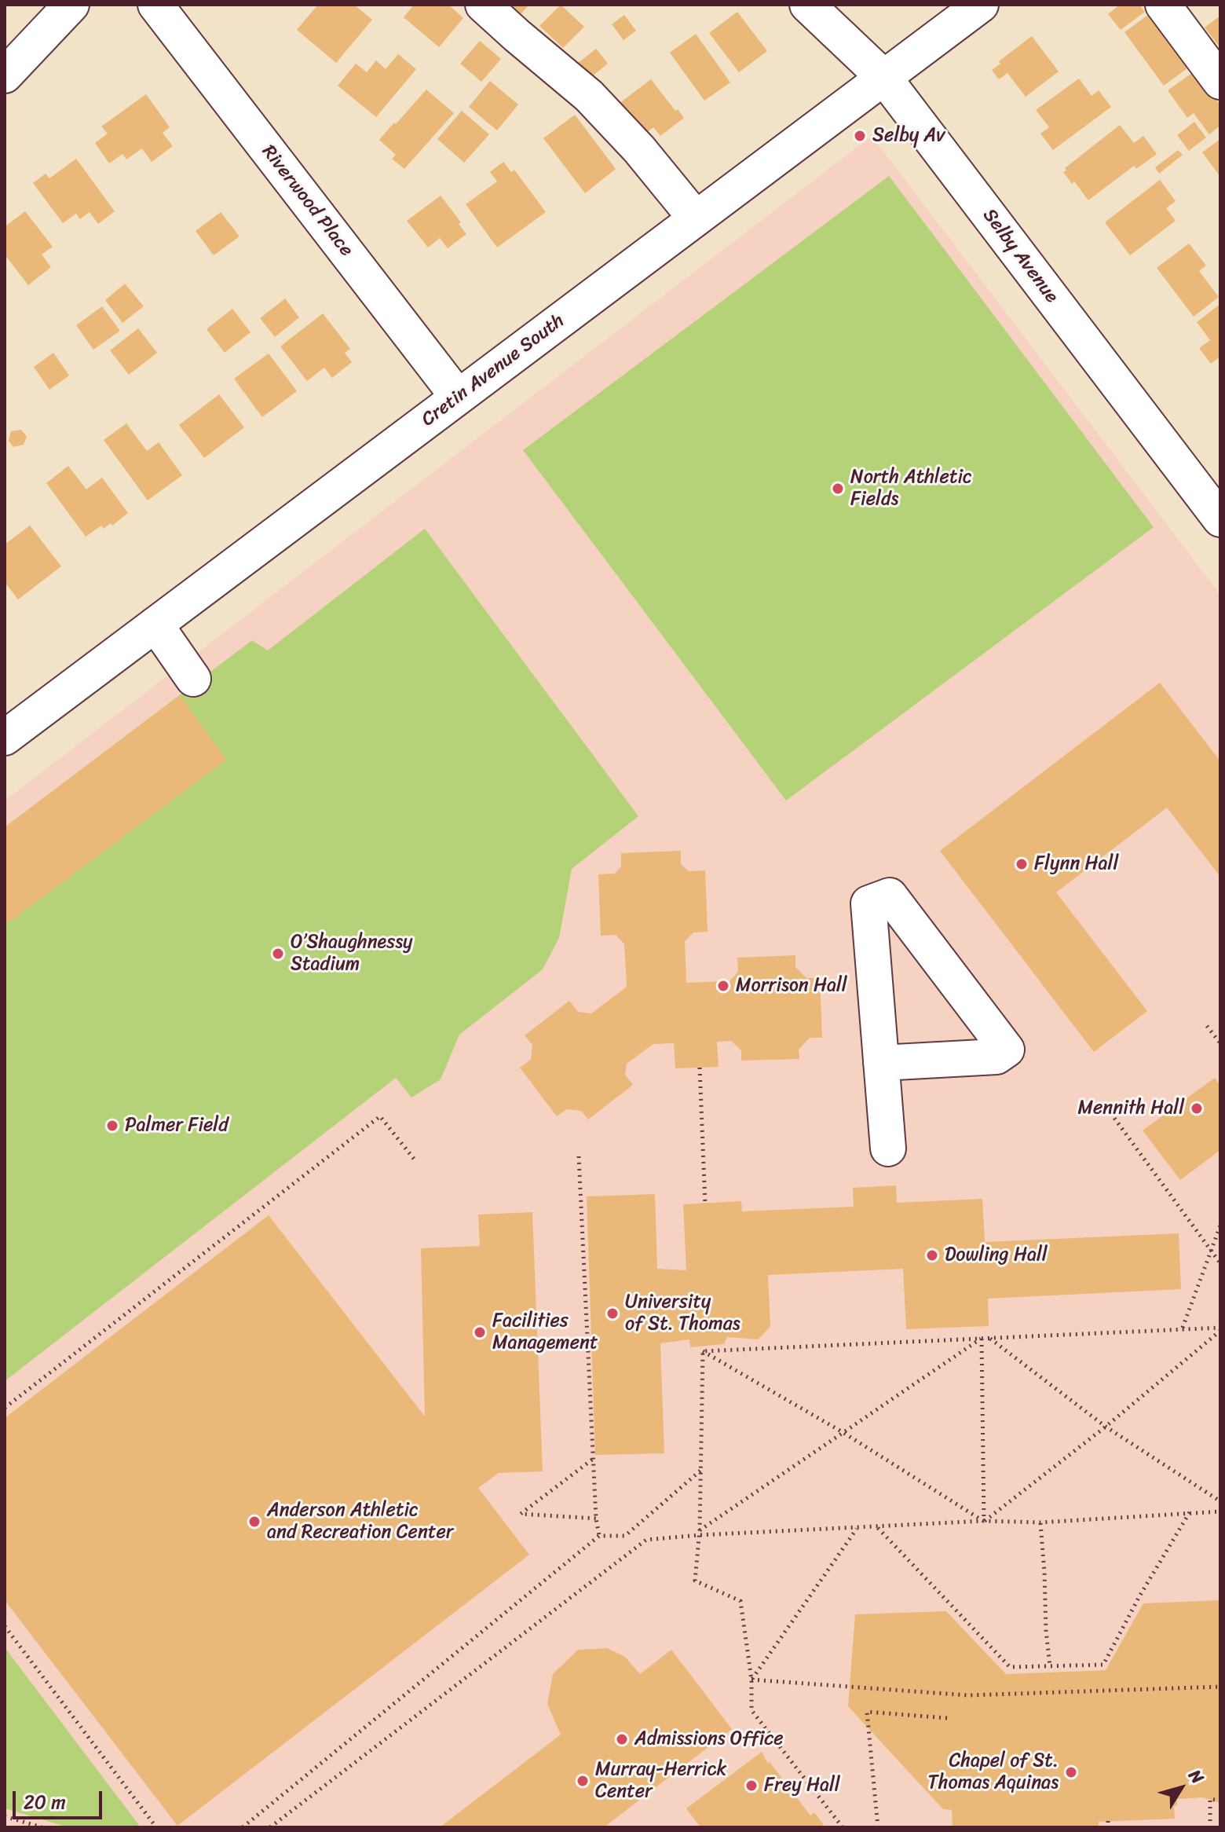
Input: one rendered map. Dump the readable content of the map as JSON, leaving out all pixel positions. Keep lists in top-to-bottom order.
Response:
{
  "streets": {
    "street": ["Riverwood Place", "Selby Avenue", "Cretin Avenue South"]
  },
  "crossings": [
    ["Riverwood Place", "Cretin Avenue South"],
    ["Selby Avenue", "Cretin Avenue South"]
  ],
  "places": [
    "Selby Av",
    "North Athletic Fields",
    "Flynn Hall",
    "O’Shaughnessy Stadium",
    "Morrison Hall",
    "Mennith Hall",
    "Palmer Field",
    "Dowling Hall",
    "University of St. Thomas",
    "Facilities Management",
    "Anderson Athletic and Recreation Center",
    "Admissions Office",
    "Chapel of St. Thomas Aquinas",
    "Murray-Herrick Center",
    "Frey Hall"
  ],
  "scale_bar": "20 m",
  "north": "top right"
}
